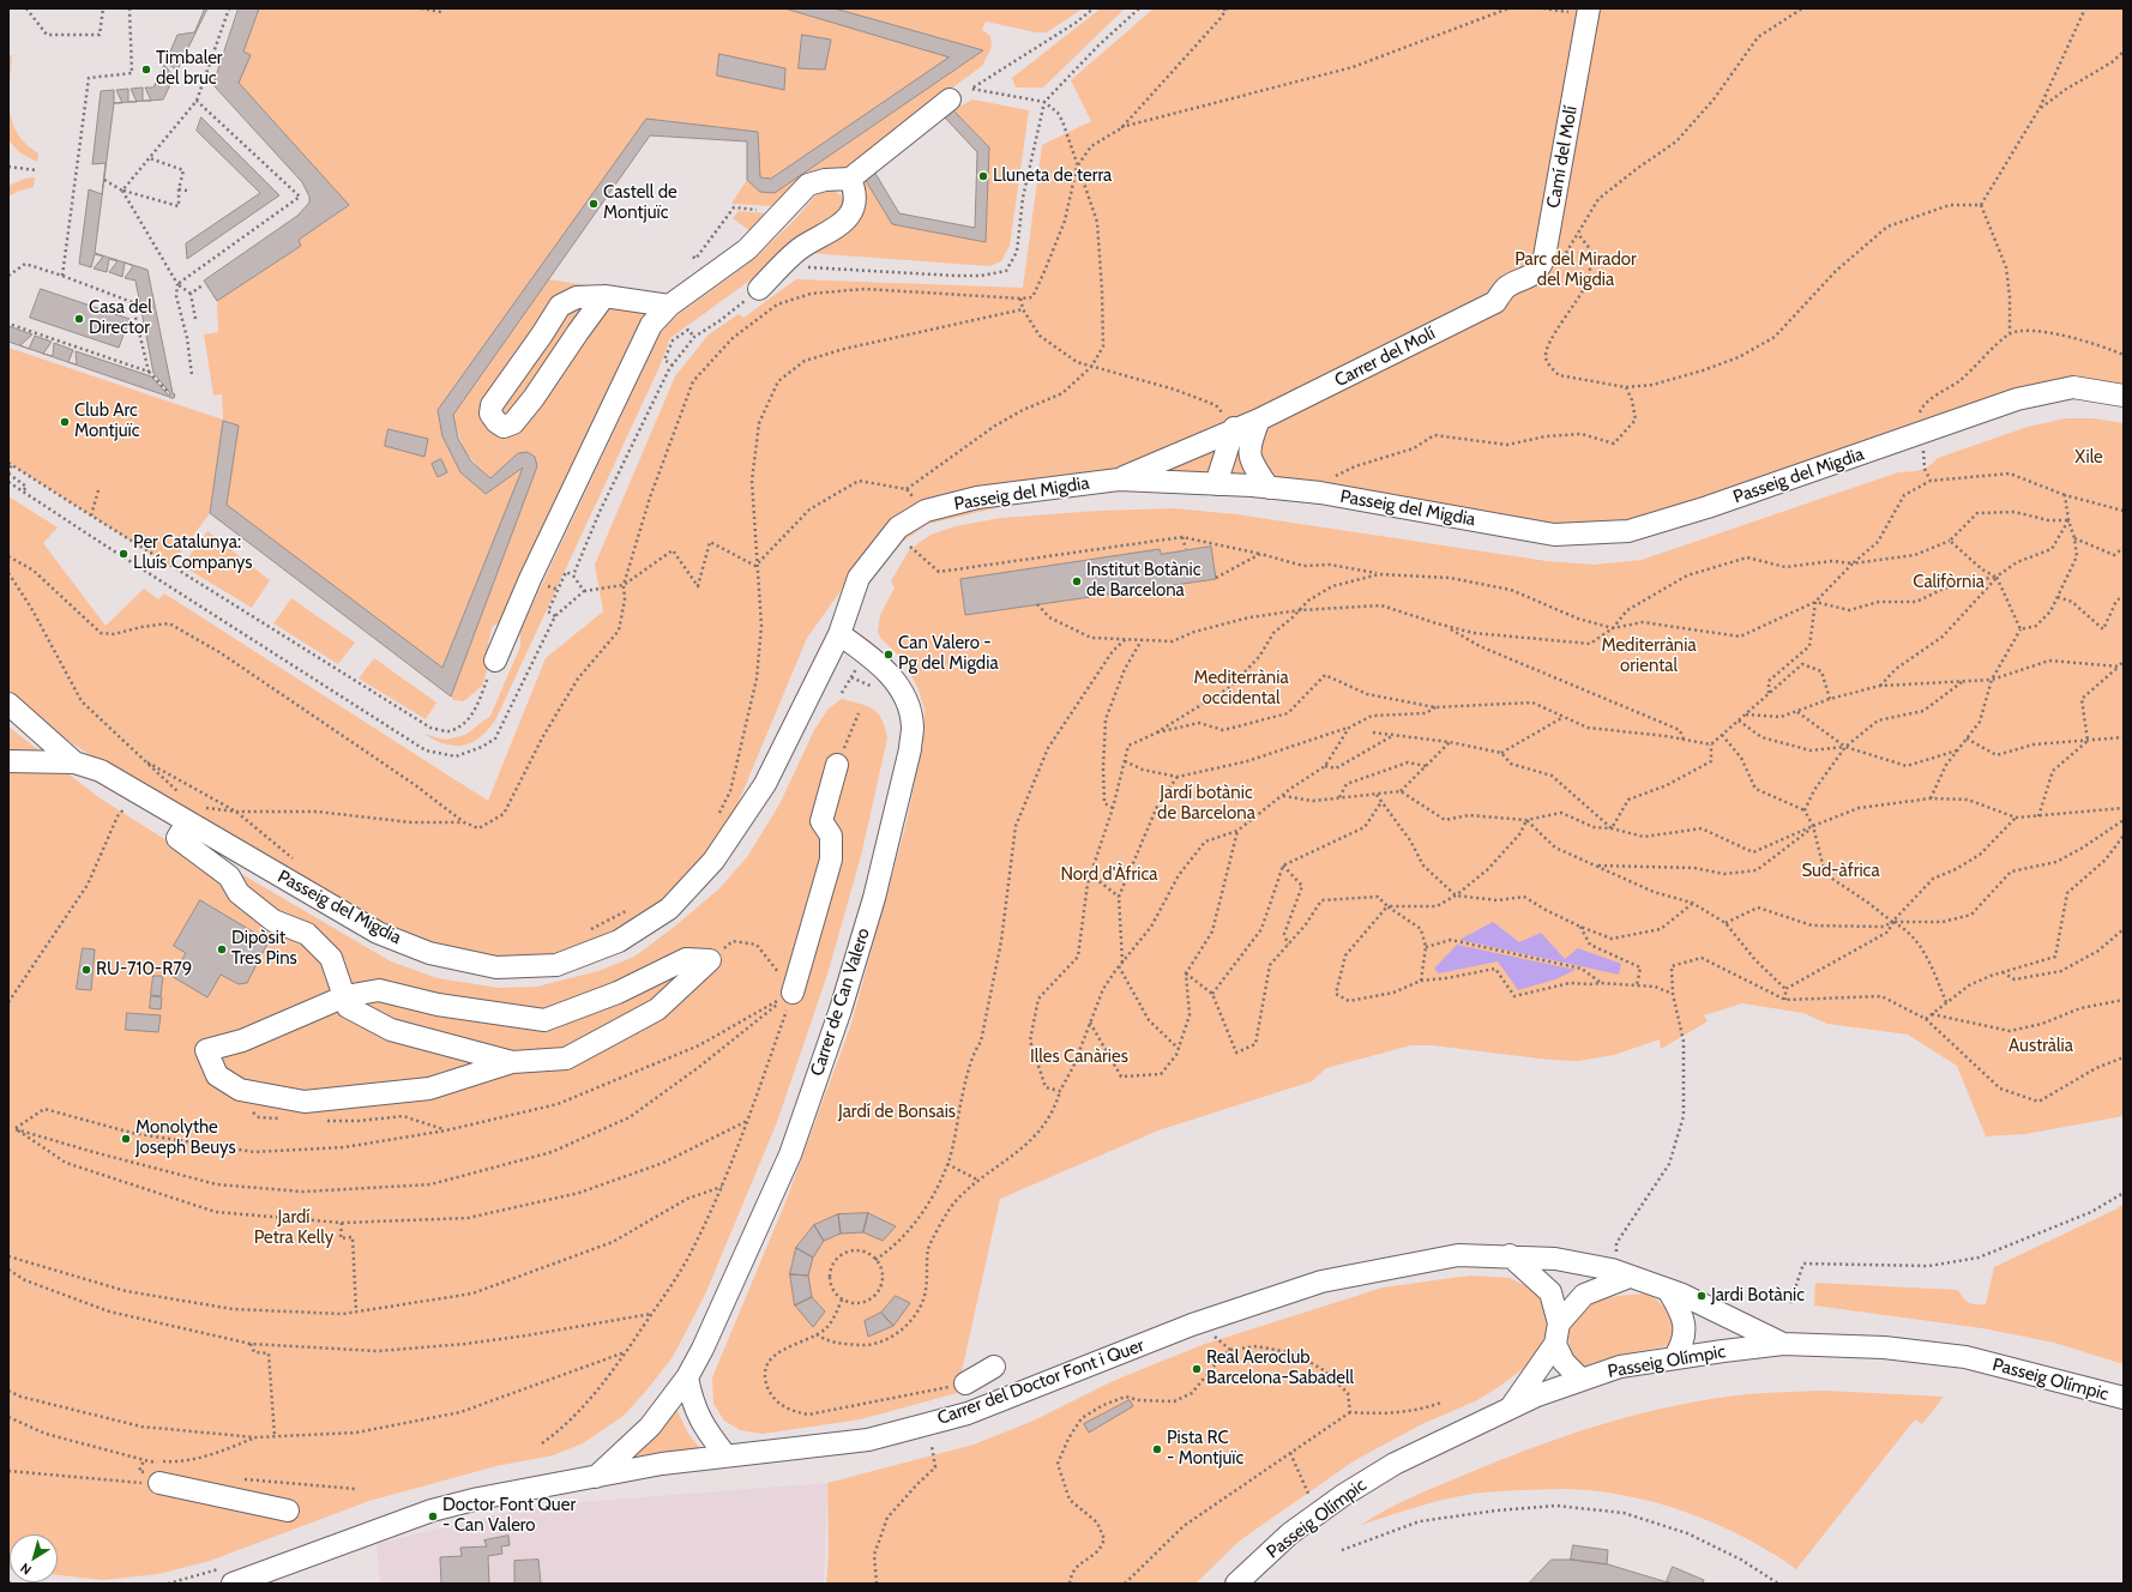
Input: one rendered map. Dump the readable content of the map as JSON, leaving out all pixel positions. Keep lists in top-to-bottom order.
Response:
{
  "streets": {
    "street": [
      "Camí del Molí",
      "Carrer del Molí",
      "Passeig del Migdia",
      "Carrer de Can Valero",
      "Passeig Olímpic",
      "Carrer del Doctor Font i Quer"
    ]
  },
  "crossings": [
    ["Camí del Molí", "Carrer del Molí"],
    ["Carrer del Molí", "Passeig del Migdia"],
    ["Passeig del Migdia", "Carrer de Can Valero"],
    ["Carrer de Can Valero", "Carrer del Doctor Font i Quer"],
    ["Passeig Olímpic", "Carrer del Doctor Font i Quer"]
  ],
  "parks": [
    "Parc del Mirador del Migdia",
    "Xile",
    "Califòrnia",
    "Mediterrània oriental",
    "Mediterrània occidental",
    "Jardí botànic de Barcelona",
    "Sud-àfrica",
    "Nord d'Àfrica",
    "Austràlia",
    "Illes Canàries",
    "Jardí de Bonsais",
    "Jardí Petra Kelly"
  ],
  "places": [
    "Timbaler del bruc",
    "Lluneta de terra",
    "Castell de Montjuïc",
    "Casa del Director",
    "Club Arc Montjuïc",
    "Per Catalunya: Lluís Companys",
    "Institut Botànic de Barcelona",
    "Can Valero - Pg del Migdia",
    "Dipòsit Tres Pins",
    "RU-710-R79",
    "Monolythe Joseph Beuys",
    "Jardi Botànic",
    "Real Aeroclub Barcelona-Sabadell",
    "Pista RC - Montjuïc",
    "Doctor Font Quer - Can Valero"
  ],
  "north": "bottom left"
}
